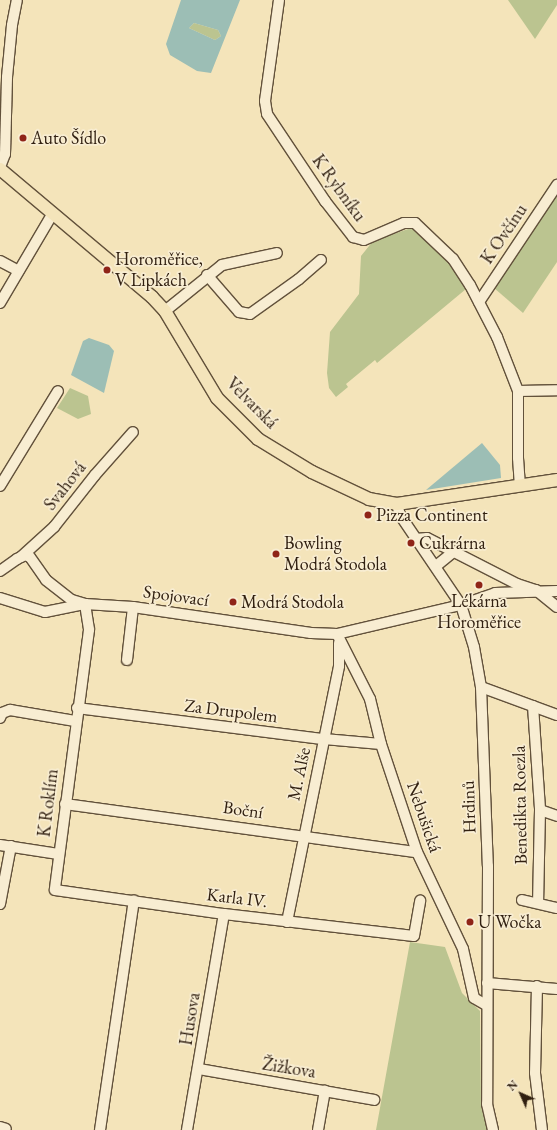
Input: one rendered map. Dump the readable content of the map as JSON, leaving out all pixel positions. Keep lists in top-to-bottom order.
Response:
{
  "streets": {
    "main road": ["Velvarská"],
    "street": [
      "K Rybníku",
      "K Ovčínu",
      "Svahová",
      "Spojovací",
      "Za Drupolem",
      "M. Alše",
      "K Roklím",
      "Benedikta Roezla",
      "Hrdinů",
      "Boční",
      "Nebušická",
      "Karla IV.",
      "Husova",
      "Žižkova"
    ]
  },
  "crossings": [
    ["K Rybníku", "K Ovčínu"],
    ["K Rybníku", "Velvarská"],
    ["Velvarská", "Hrdinů"],
    ["Spojovací", "M. Alše"],
    ["Spojovací", "K Roklím"],
    ["Spojovací", "Hrdinů"],
    ["Spojovací", "Nebušická"],
    ["Za Drupolem", "M. Alše"],
    ["Za Drupolem", "K Roklím"],
    ["Za Drupolem", "Nebušická"],
    ["M. Alše", "Boční"],
    ["M. Alše", "Nebušická"],
    ["M. Alše", "Karla IV."],
    ["K Roklím", "Boční"],
    ["K Roklím", "Karla IV."],
    ["Hrdinů", "Nebušická"],
    ["Boční", "Nebušická"],
    ["Karla IV.", "Husova"],
    ["Husova", "Žižkova"]
  ],
  "places": [
    "Auto Šídlo",
    "Horoměřice, V Lipkách",
    "Pizza Continent",
    "Cukrárna",
    "Bowling Modrá Stodola",
    "Lékárna Horoměřice",
    "Modrá Stodola",
    "U Wočka"
  ],
  "north": "top left"
}
